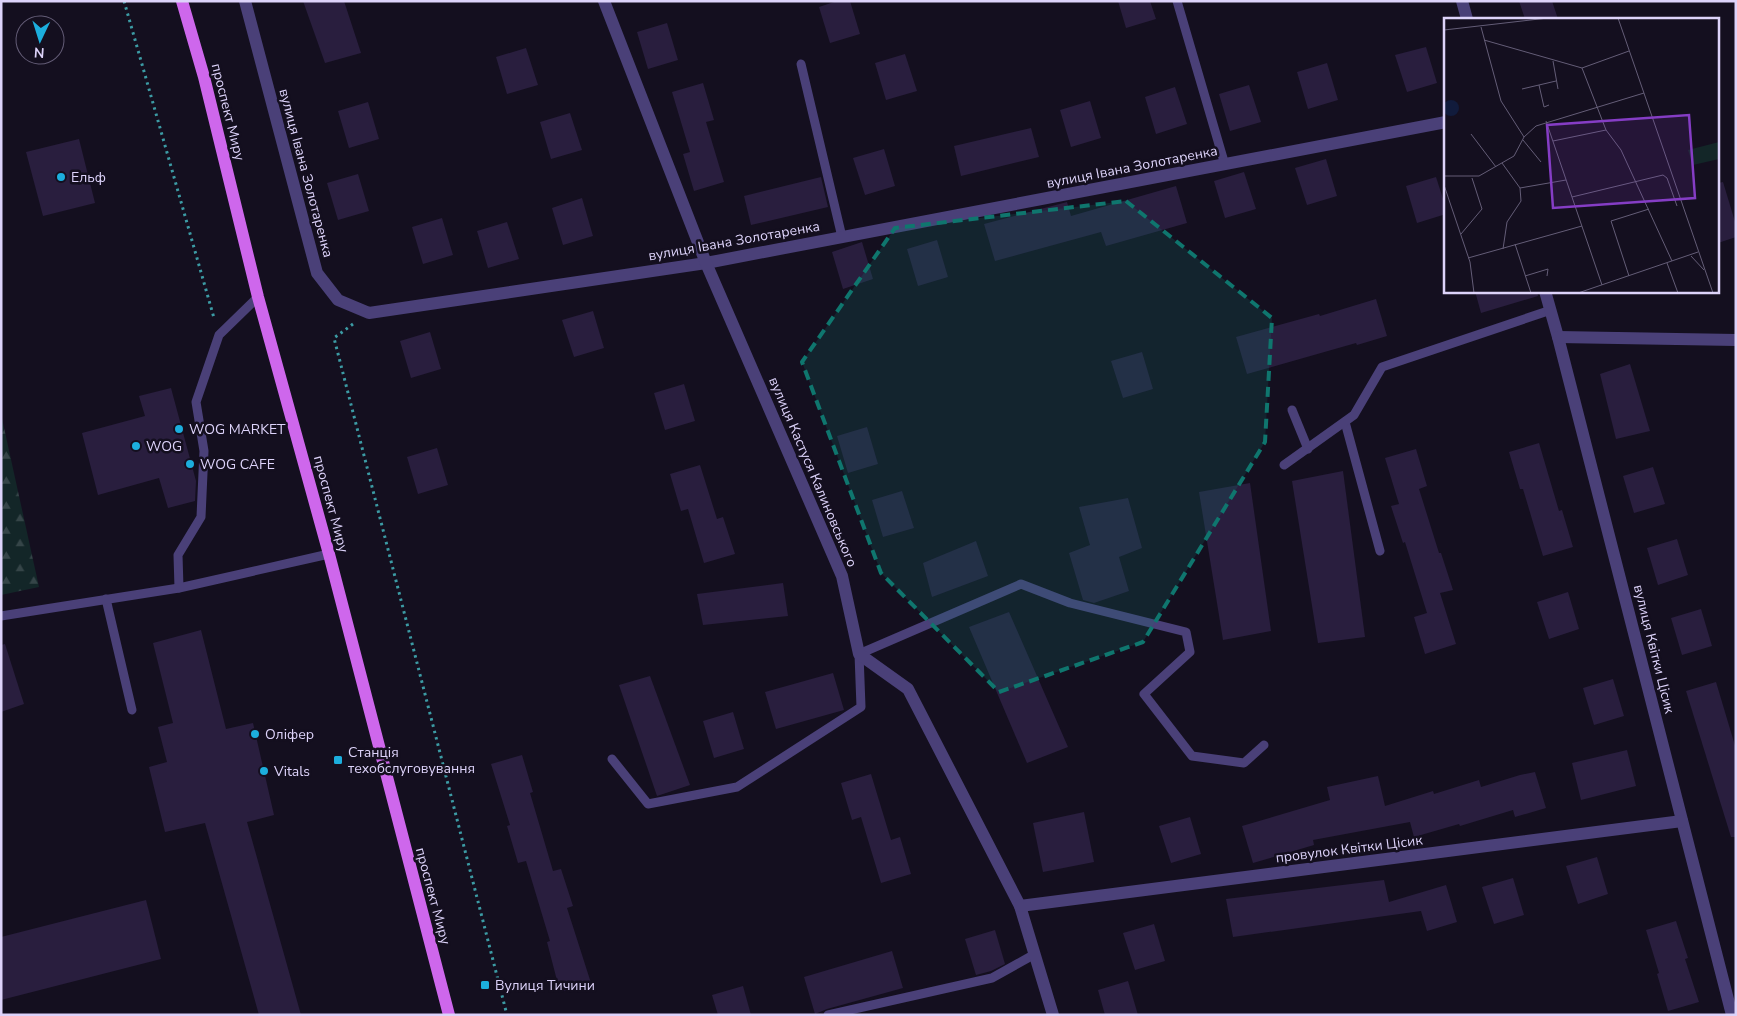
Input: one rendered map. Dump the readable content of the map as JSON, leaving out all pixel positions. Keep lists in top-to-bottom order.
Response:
{
  "streets": {
    "main road": ["проспект Миру"],
    "street": [
      "вулиця Івана Золотаренка",
      "вулиця Кастуся Калиновського",
      "вулиця Квітки Цісик",
      "провулок Квітки Цісик"
    ]
  },
  "crossings": [
    ["вулиця Івана Золотаренка", "вулиця Кастуся Калиновського"],
    ["вулиця Квітки Цісик", "провулок Квітки Цісик"]
  ],
  "places": {
    "other": [
      "Ельф",
      "WOG MARKET",
      "WOG",
      "WOG CAFE",
      "Оліфер",
      "Vitals"
    ],
    "transit": ["Станція техобслуговування", "Вулиця Тичини"]
  },
  "north": "bottom"
}
